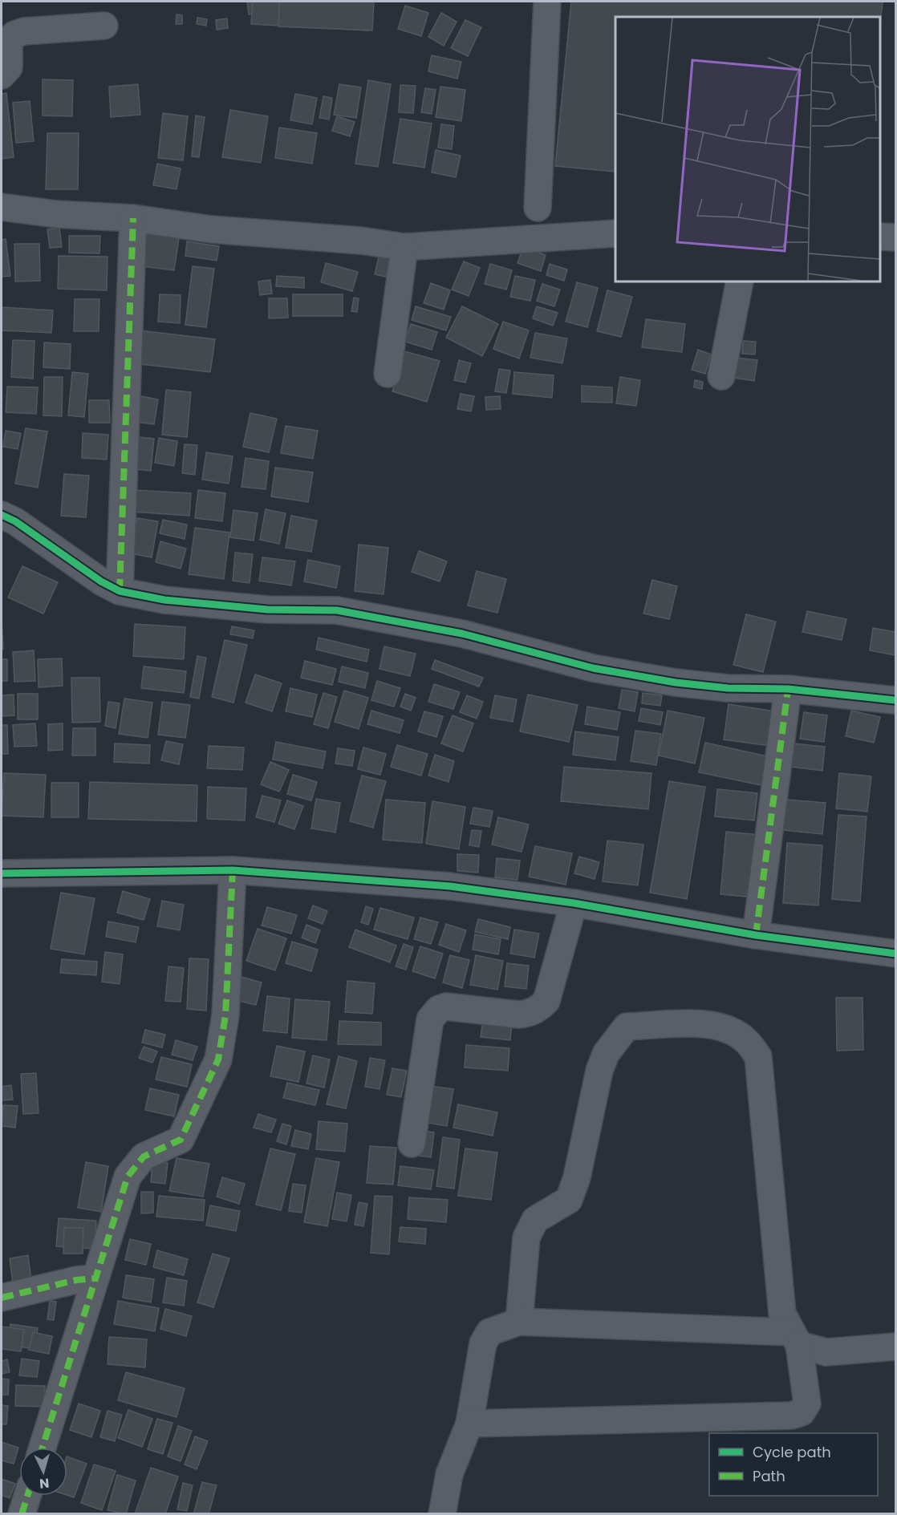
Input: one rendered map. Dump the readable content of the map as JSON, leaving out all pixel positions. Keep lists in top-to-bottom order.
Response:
{
  "legend": ["Cycle path", "Path"],
  "north": "bottom"
}
